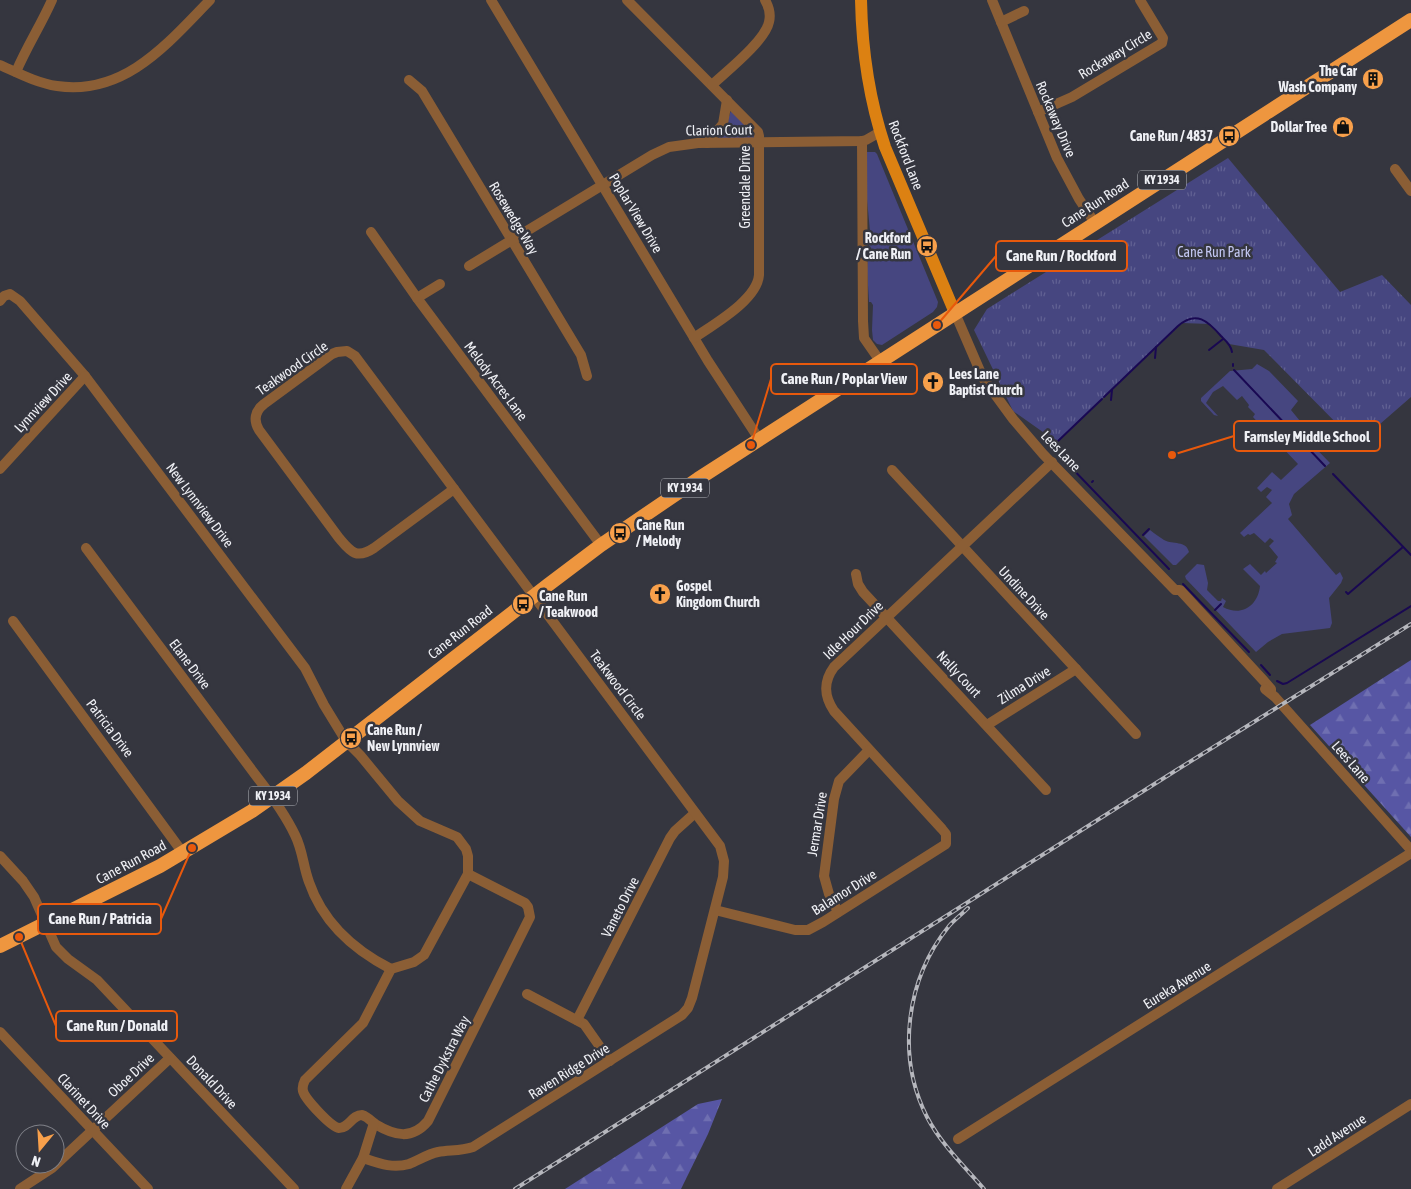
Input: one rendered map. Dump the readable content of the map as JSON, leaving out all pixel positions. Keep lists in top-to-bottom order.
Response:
{
  "streets": {
    "highway": ["KY 1934", "Cane Run Road"],
    "main road": ["Rockford Lane"],
    "street": [
      "Rockaway Circle",
      "Rockaway Drive",
      "Clarion Court",
      "Greendale Drive",
      "Poplar View Drive",
      "Rosewedge Way",
      "Teakwood Circle",
      "Melody Acres Lane",
      "Lynnview Drive",
      "Lees Lane",
      "New Lynnview Drive",
      "Undine Drive",
      "Idle Hour Drive",
      "Elane Drive",
      "Nally Court",
      "Zilma Drive",
      "Patricia Drive",
      "Jermar Drive",
      "Balamor Drive",
      "Vaneto Drive",
      "Eureka Avenue",
      "Cathe Dykstra Way",
      "Raven Ridge Drive",
      "Oboe Drive",
      "Donald Drive",
      "Clarinet Drive",
      "Ladd Avenue"
    ]
  },
  "crossings": [
    ["Rockaway Circle", "Rockaway Drive"],
    ["Rockaway Drive", "Cane Run Road"],
    ["Clarion Court", "Rockford Lane"],
    ["Clarion Court", "Greendale Drive"],
    ["Clarion Court", "Poplar View Drive"],
    ["Clarion Court", "Rosewedge Way"],
    ["Rockford Lane", "Cane Run Road"],
    ["Rockford Lane", "Lees Lane"],
    ["Greendale Drive", "Poplar View Drive"],
    ["Cane Run Road", "Poplar View Drive"],
    ["Cane Run Road", "Teakwood Circle"],
    ["Cane Run Road", "Melody Acres Lane"],
    ["Cane Run Road", "Lees Lane"],
    ["Cane Run Road", "New Lynnview Drive"],
    ["Cane Run Road", "Elane Drive"],
    ["Cane Run Road", "Patricia Drive"],
    ["Cane Run Road", "Donald Drive"],
    ["Teakwood Circle", "Balamor Drive"],
    ["Teakwood Circle", "Vaneto Drive"],
    ["Teakwood Circle", "Raven Ridge Drive"],
    ["Lynnview Drive", "New Lynnview Drive"],
    ["Lees Lane", "Idle Hour Drive"],
    ["Lees Lane", "Eureka Avenue"],
    ["New Lynnview Drive", "Cathe Dykstra Way"],
    ["Undine Drive", "Idle Hour Drive"],
    ["Undine Drive", "Zilma Drive"],
    ["Idle Hour Drive", "Nally Court"],
    ["Idle Hour Drive", "Jermar Drive"],
    ["Idle Hour Drive", "Balamor Drive"],
    ["Nally Court", "Zilma Drive"],
    ["Jermar Drive", "Balamor Drive"],
    ["Balamor Drive", "Raven Ridge Drive"],
    ["Oboe Drive", "Donald Drive"],
    ["Oboe Drive", "Clarinet Drive"]
  ],
  "parks": ["Cane Run Park"],
  "places": {
    "building": ["The Car Wash Company"],
    "shop": ["Dollar Tree"],
    "bus stop": [
      "Cane Run / 4837",
      "Rockford / Cane Run",
      "Cane Run / Melody",
      "Cane Run / Teakwood",
      "Cane Run / New Lynnview"
    ],
    "other": [
      "Cane Run / Rockford",
      "Cane Run / Poplar View",
      "Farnsley Middle School",
      "Cane Run / Patricia",
      "Cane Run / Donald"
    ],
    "church": ["Lees Lane Baptist Church", "Gospel Kingdom Church"]
  },
  "north": "bottom"
}
